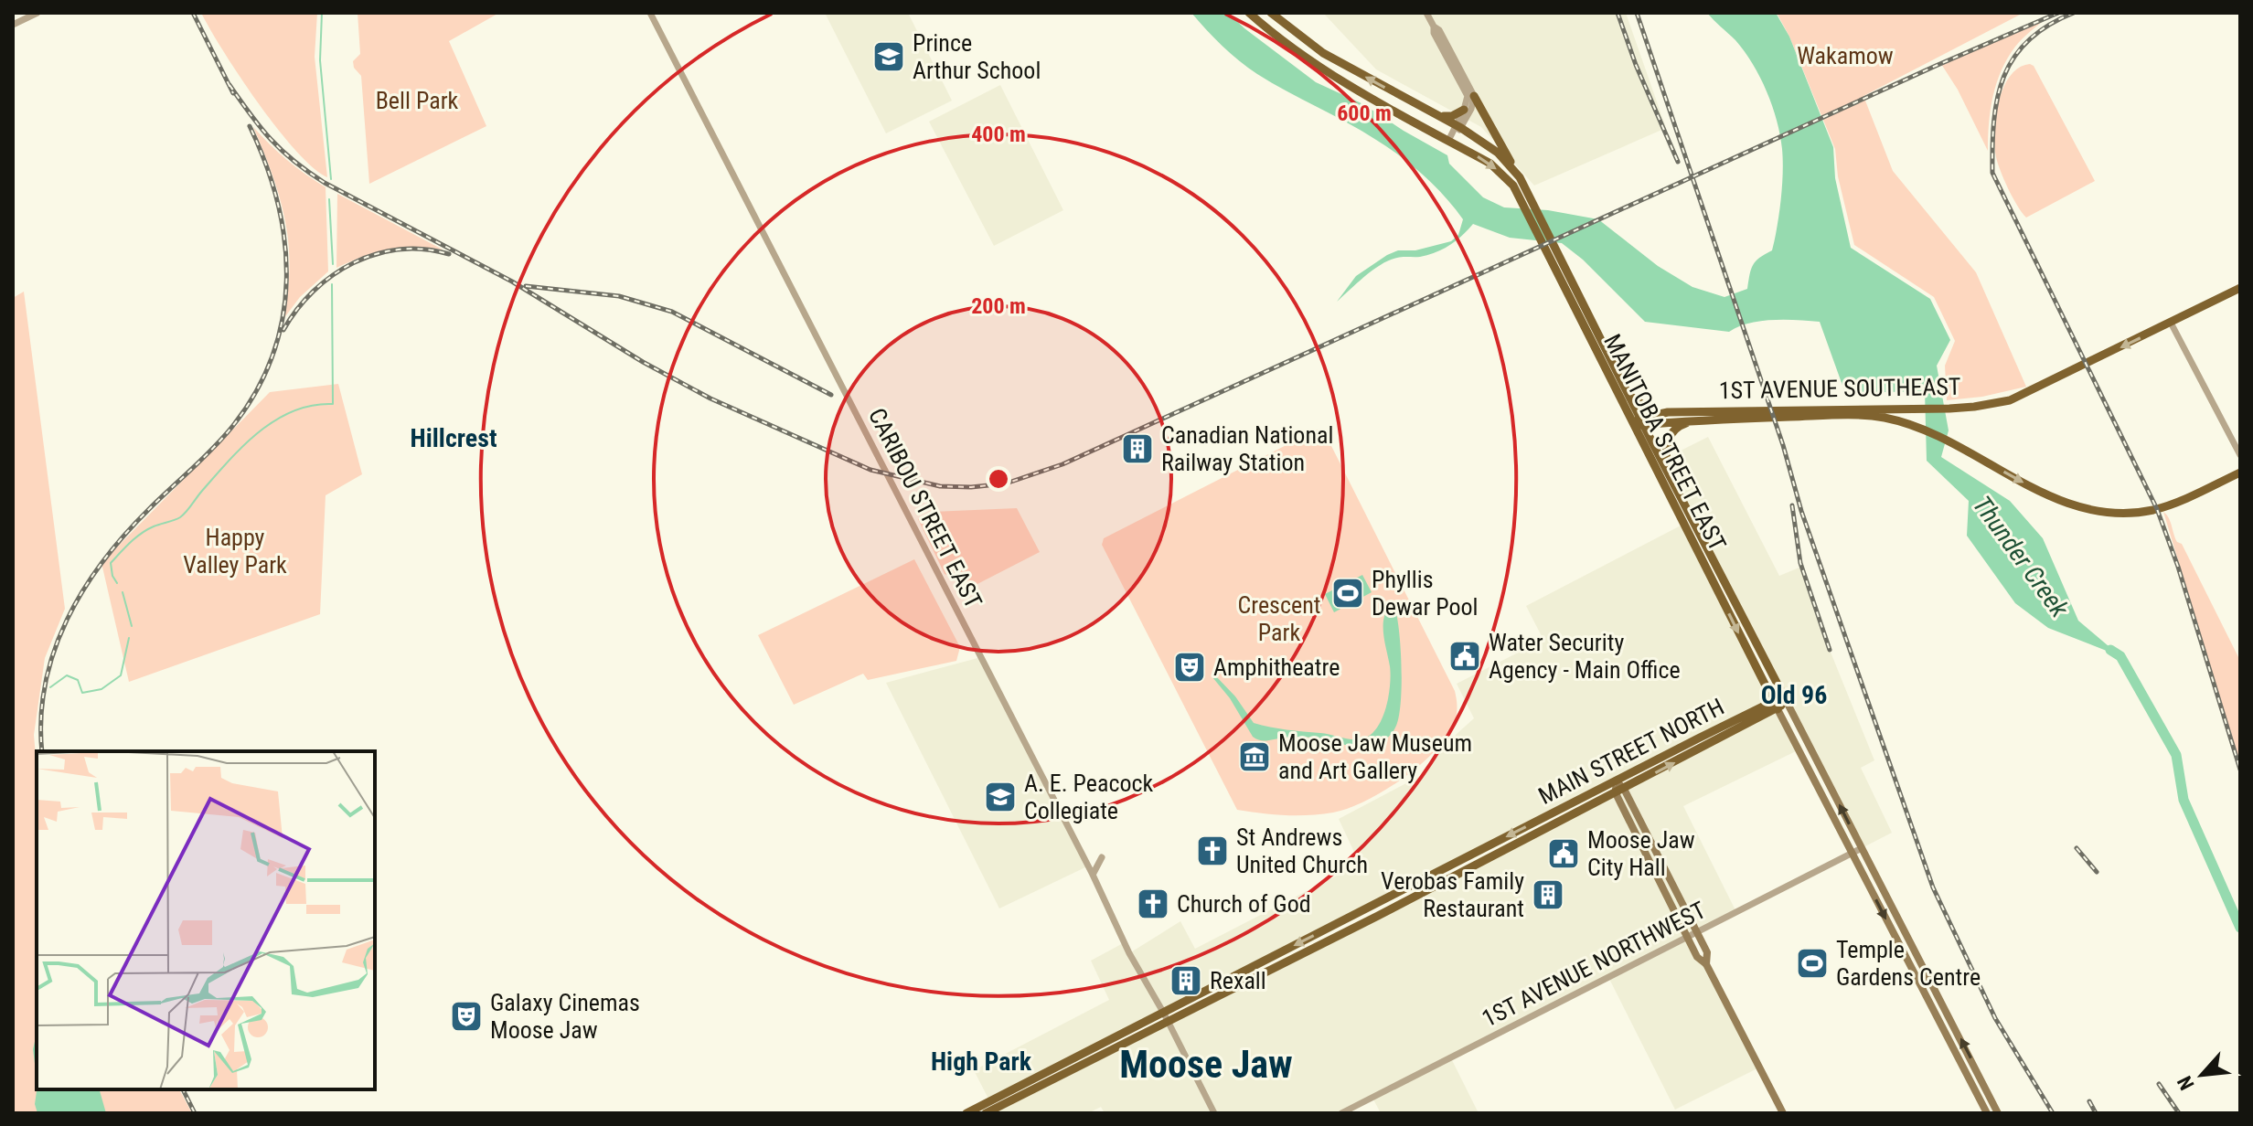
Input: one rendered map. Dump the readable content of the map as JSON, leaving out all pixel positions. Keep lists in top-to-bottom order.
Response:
{
  "streets": {
    "main road": ["1ST AVENUE SOUTHEAST", "MANITOBA STREET EAST", "MAIN STREET NORTH"],
    "street": ["CARIBOU STREET EAST", "1ST AVENUE NORTHWEST"]
  },
  "crossings": [
    ["1ST AVENUE SOUTHEAST", "MANITOBA STREET EAST"],
    ["MANITOBA STREET EAST", "MAIN STREET NORTH"],
    ["CARIBOU STREET EAST", "MAIN STREET NORTH"]
  ],
  "districts": [
    "Hillcrest",
    "Old 96",
    "High Park",
    "Moose Jaw"
  ],
  "water": ["Thunder Creek"],
  "parks": [
    "Wakamow",
    "Bell Park",
    "Happy Valley Park",
    "Crescent Park"
  ],
  "places": {
    "school or university": ["Prince Arthur School", "A. E. Peacock Collegiate"],
    "building": ["Canadian National Railway Station", "Verobas Family Restaurant", "Rexall"],
    "sports": ["Phyllis Dewar Pool", "Temple Gardens Centre"],
    "public building": ["Water Security Agency - Main Office", "Moose Jaw City Hall"],
    "theatre": ["Amphitheatre", "Galaxy Cinemas Moose Jaw"],
    "museum": ["Moose Jaw Museum and Art Gallery"],
    "church": ["St Andrews United Church", "Church of God"]
  },
  "north": "bottom left",
  "rings": ["600 m", "400 m", "200 m"]
}
